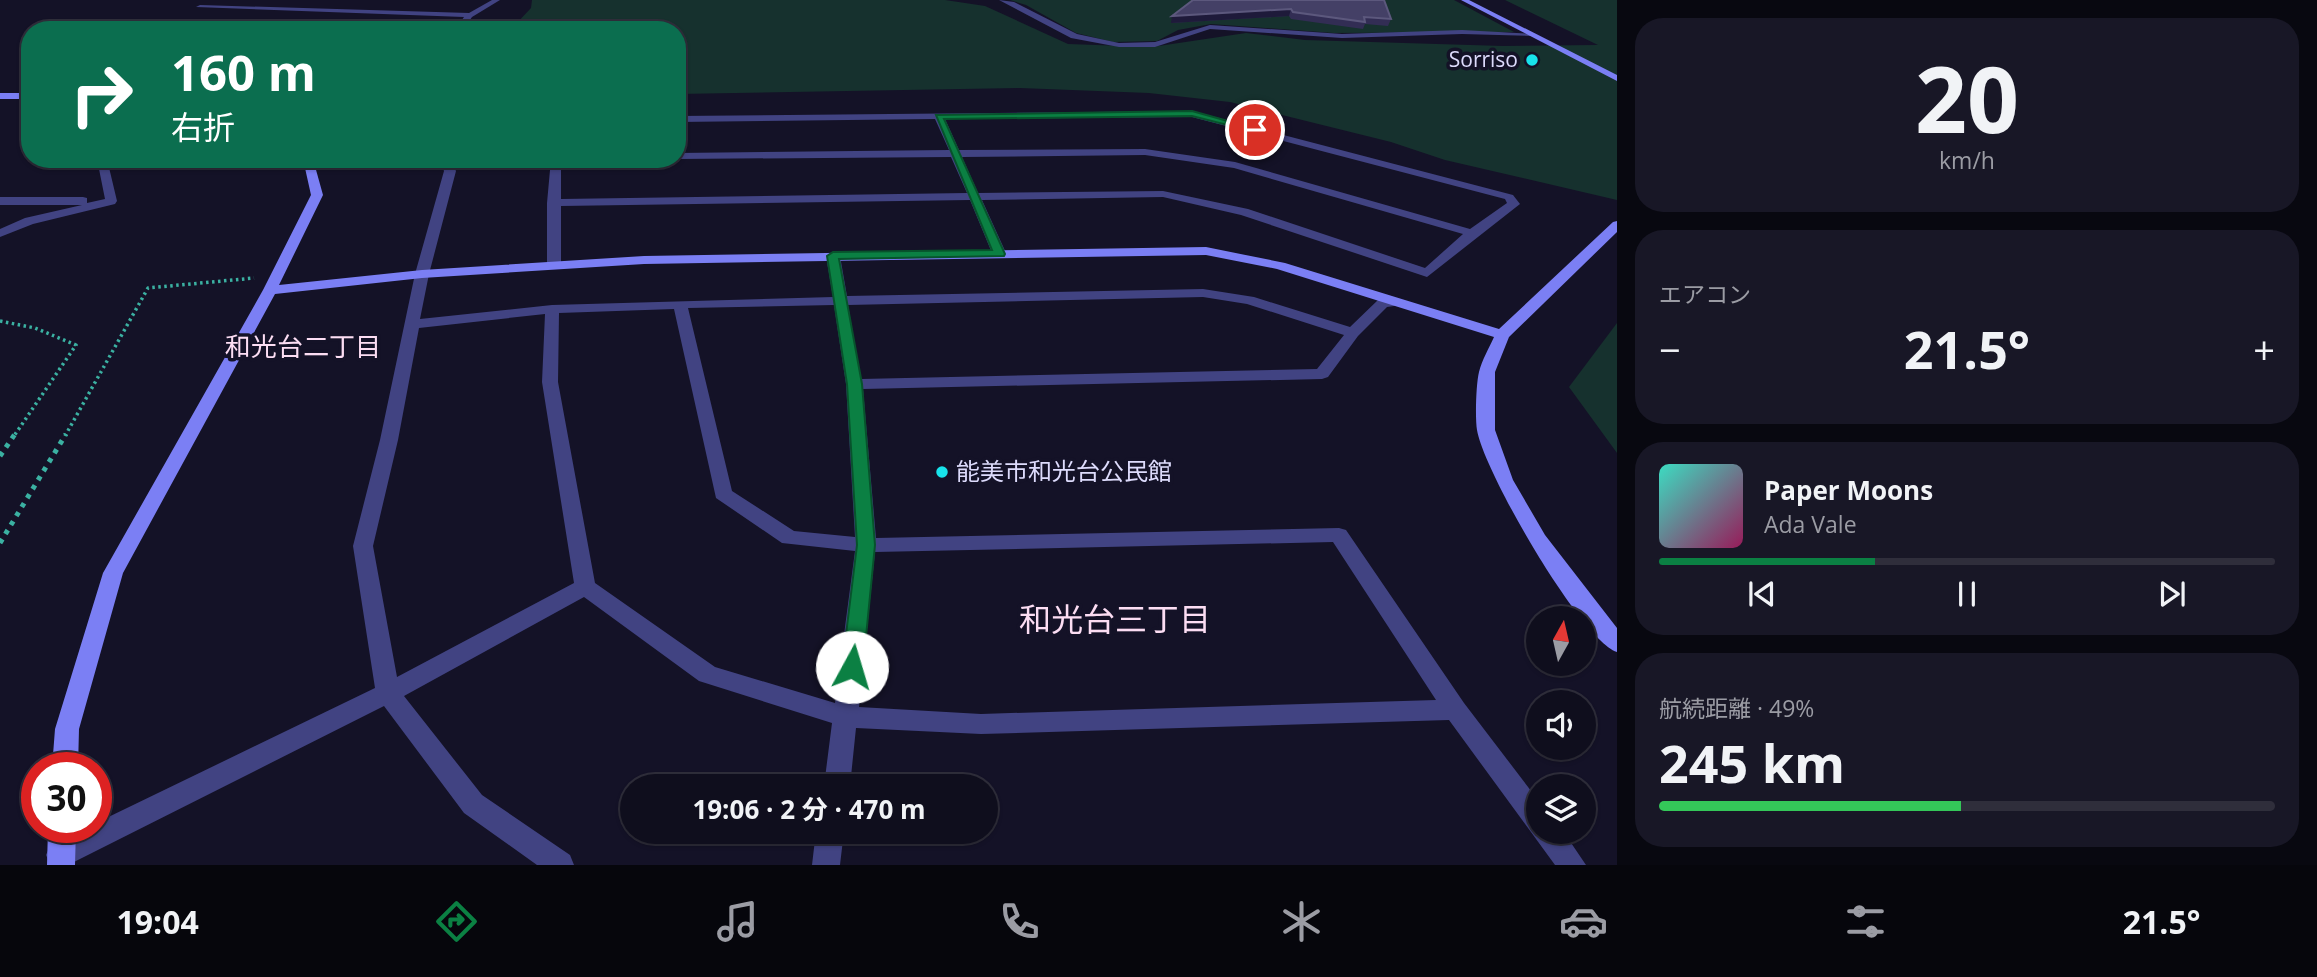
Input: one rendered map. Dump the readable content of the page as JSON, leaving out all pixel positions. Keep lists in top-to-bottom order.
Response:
{
  "districts": ["和光台二丁目", "和光台三丁目"],
  "places": ["Sorriso", "能美市和光台公民館"],
  "north": "top",
  "page": {
    "tile": [
      ["20", "km/h"],
      "エアコン",
      ["航続距離 · 49%", "245 km"]
    ],
    "turn": ["160 m", "右折"],
    "heat": ["−", "21.5°", "+"],
    "song": ["Paper Moons", "Ada Vale"],
    "limit": "30",
    "trip": "19:06 · 2 分 · 470 m",
    "tabs": ["19:04", "21.5°"]
  }
}
